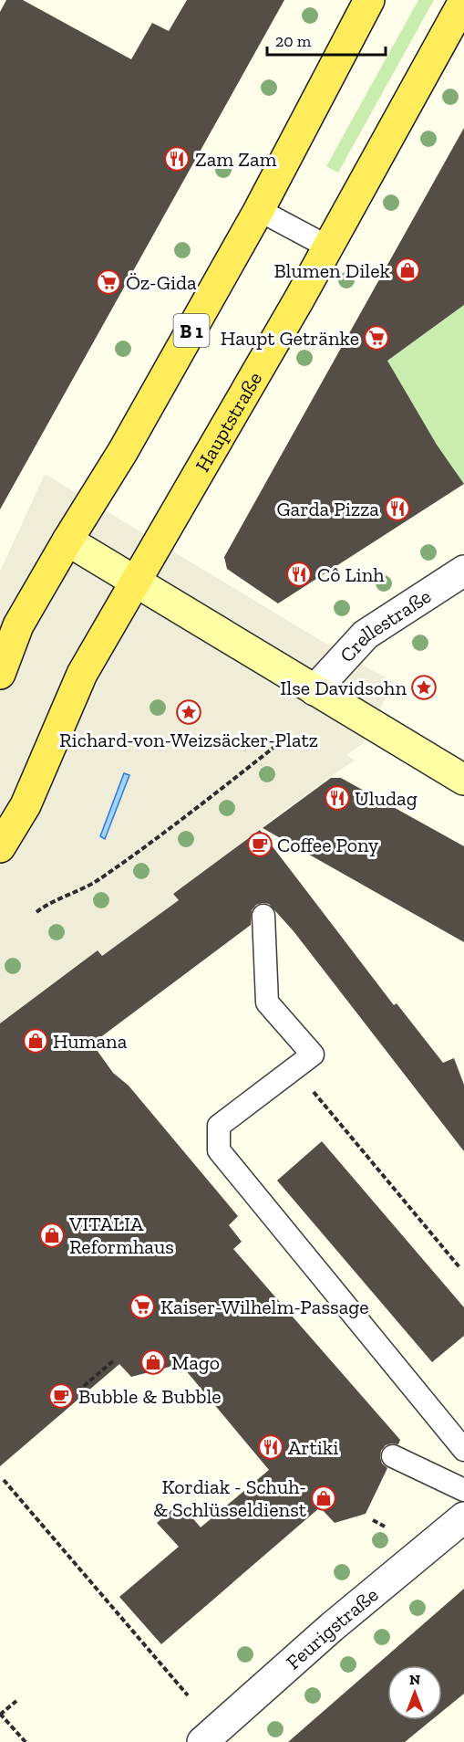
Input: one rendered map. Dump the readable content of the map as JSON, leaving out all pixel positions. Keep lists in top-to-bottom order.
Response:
{
  "streets": {
    "main road": ["B 1", "Hauptstraße"],
    "street": ["Crellestraße", "Feurigstraße"]
  },
  "places": {
    "restaurant": [
      "Zam Zam",
      "Garda Pizza",
      "Cô Linh",
      "Uludag",
      "Artiki"
    ],
    "shop": [
      "Blumen Dilek",
      "Humana",
      "VITALIA Reformhaus",
      "Mago",
      "Kordiak - Schuh- & Schlüsseldienst"
    ],
    "supermarket": ["Öz-Gida", "Haupt Getränke", "Kaiser-Wilhelm-Passage"],
    "place": ["Ilse Davidsohn", "Richard-von-Weizsäcker-Platz"],
    "cafe": ["Coffee Pony", "Bubble & Bubble"]
  },
  "scale_bar": "20 m",
  "north": "top"
}
